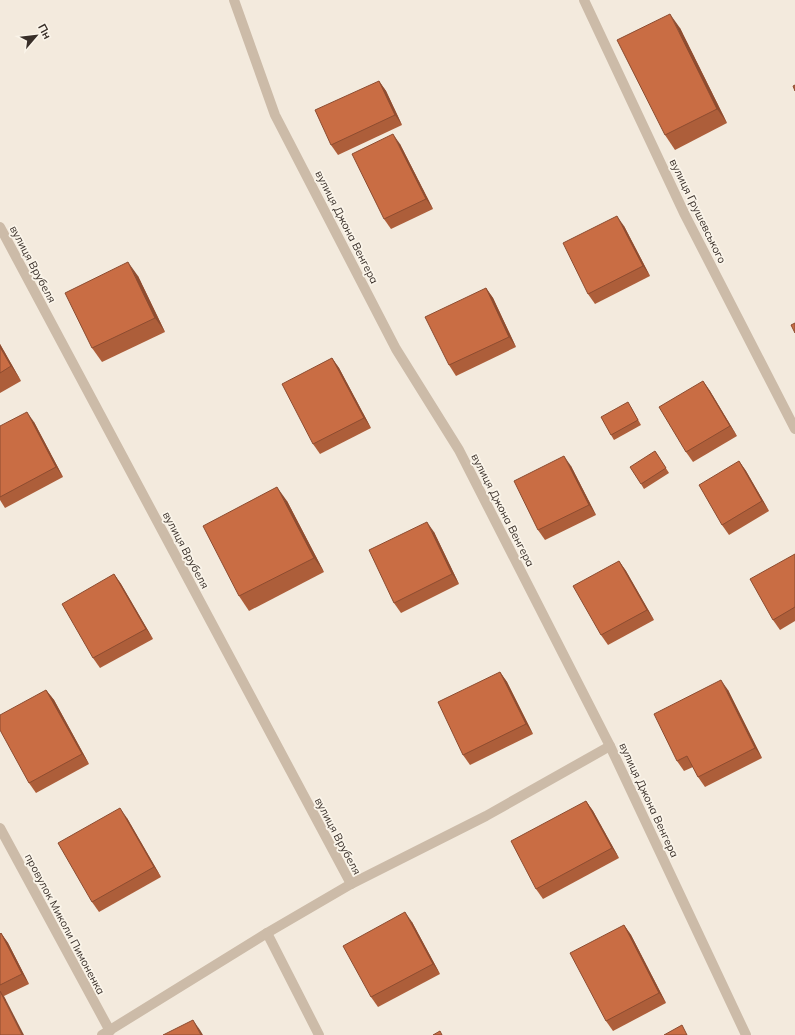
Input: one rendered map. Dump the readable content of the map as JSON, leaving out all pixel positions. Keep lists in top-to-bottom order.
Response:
{
  "streets": {
    "street": [
      "вулиця Грушевського",
      "вулиця Джона Венгера",
      "вулиця Врубеля",
      "провулок Миколи Пимоненка"
    ]
  },
  "north": "top right"
}
